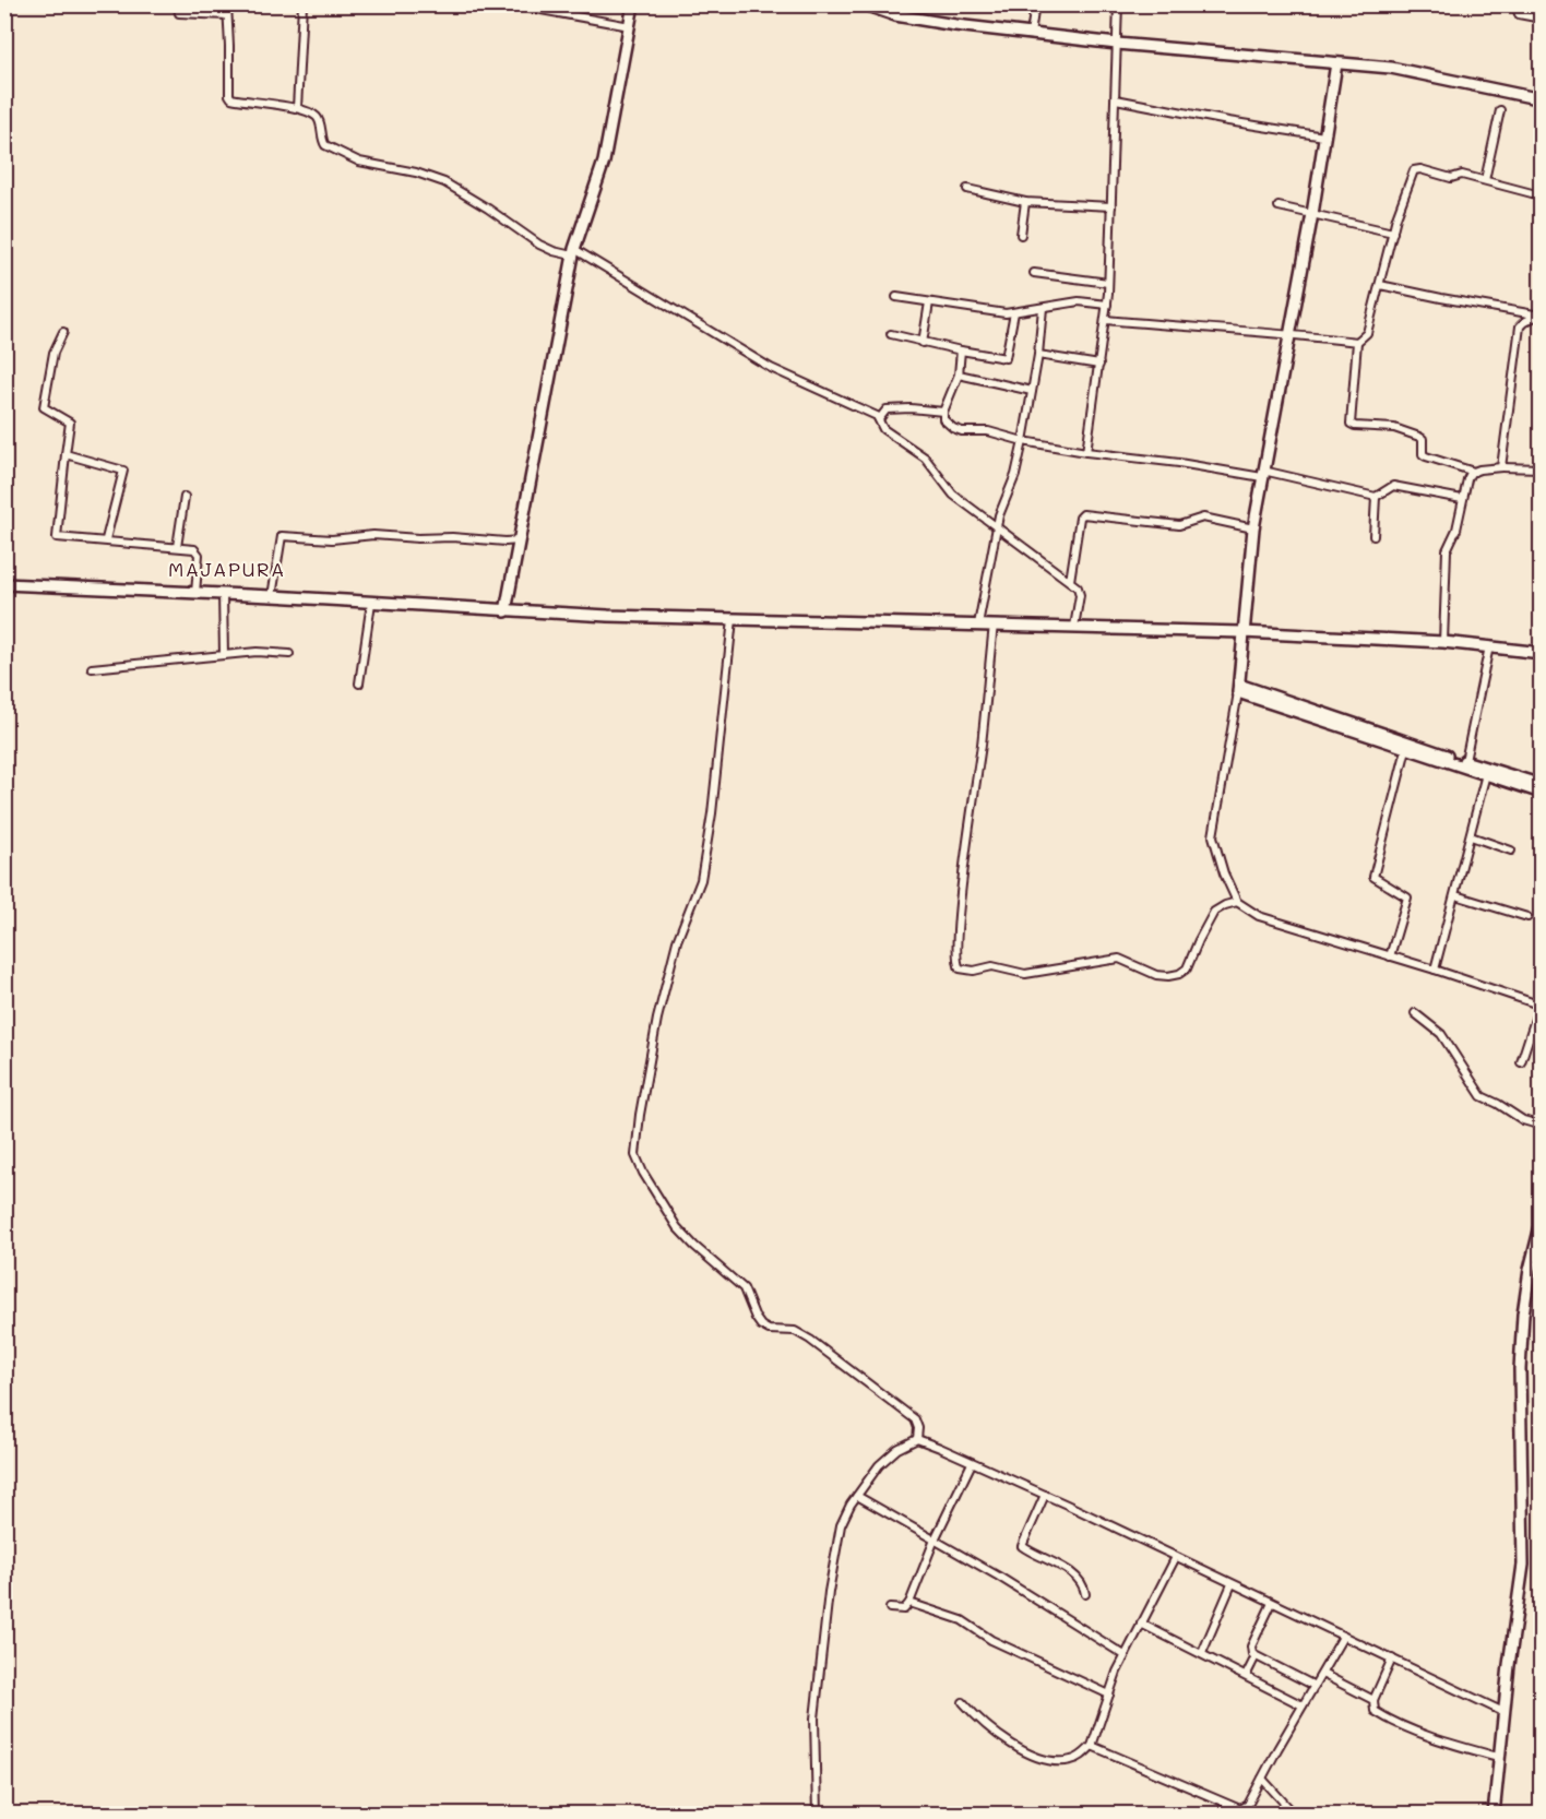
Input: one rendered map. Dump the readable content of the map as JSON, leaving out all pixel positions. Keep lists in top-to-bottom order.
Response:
{
  "districts": ["MAJAPURA"]
}
